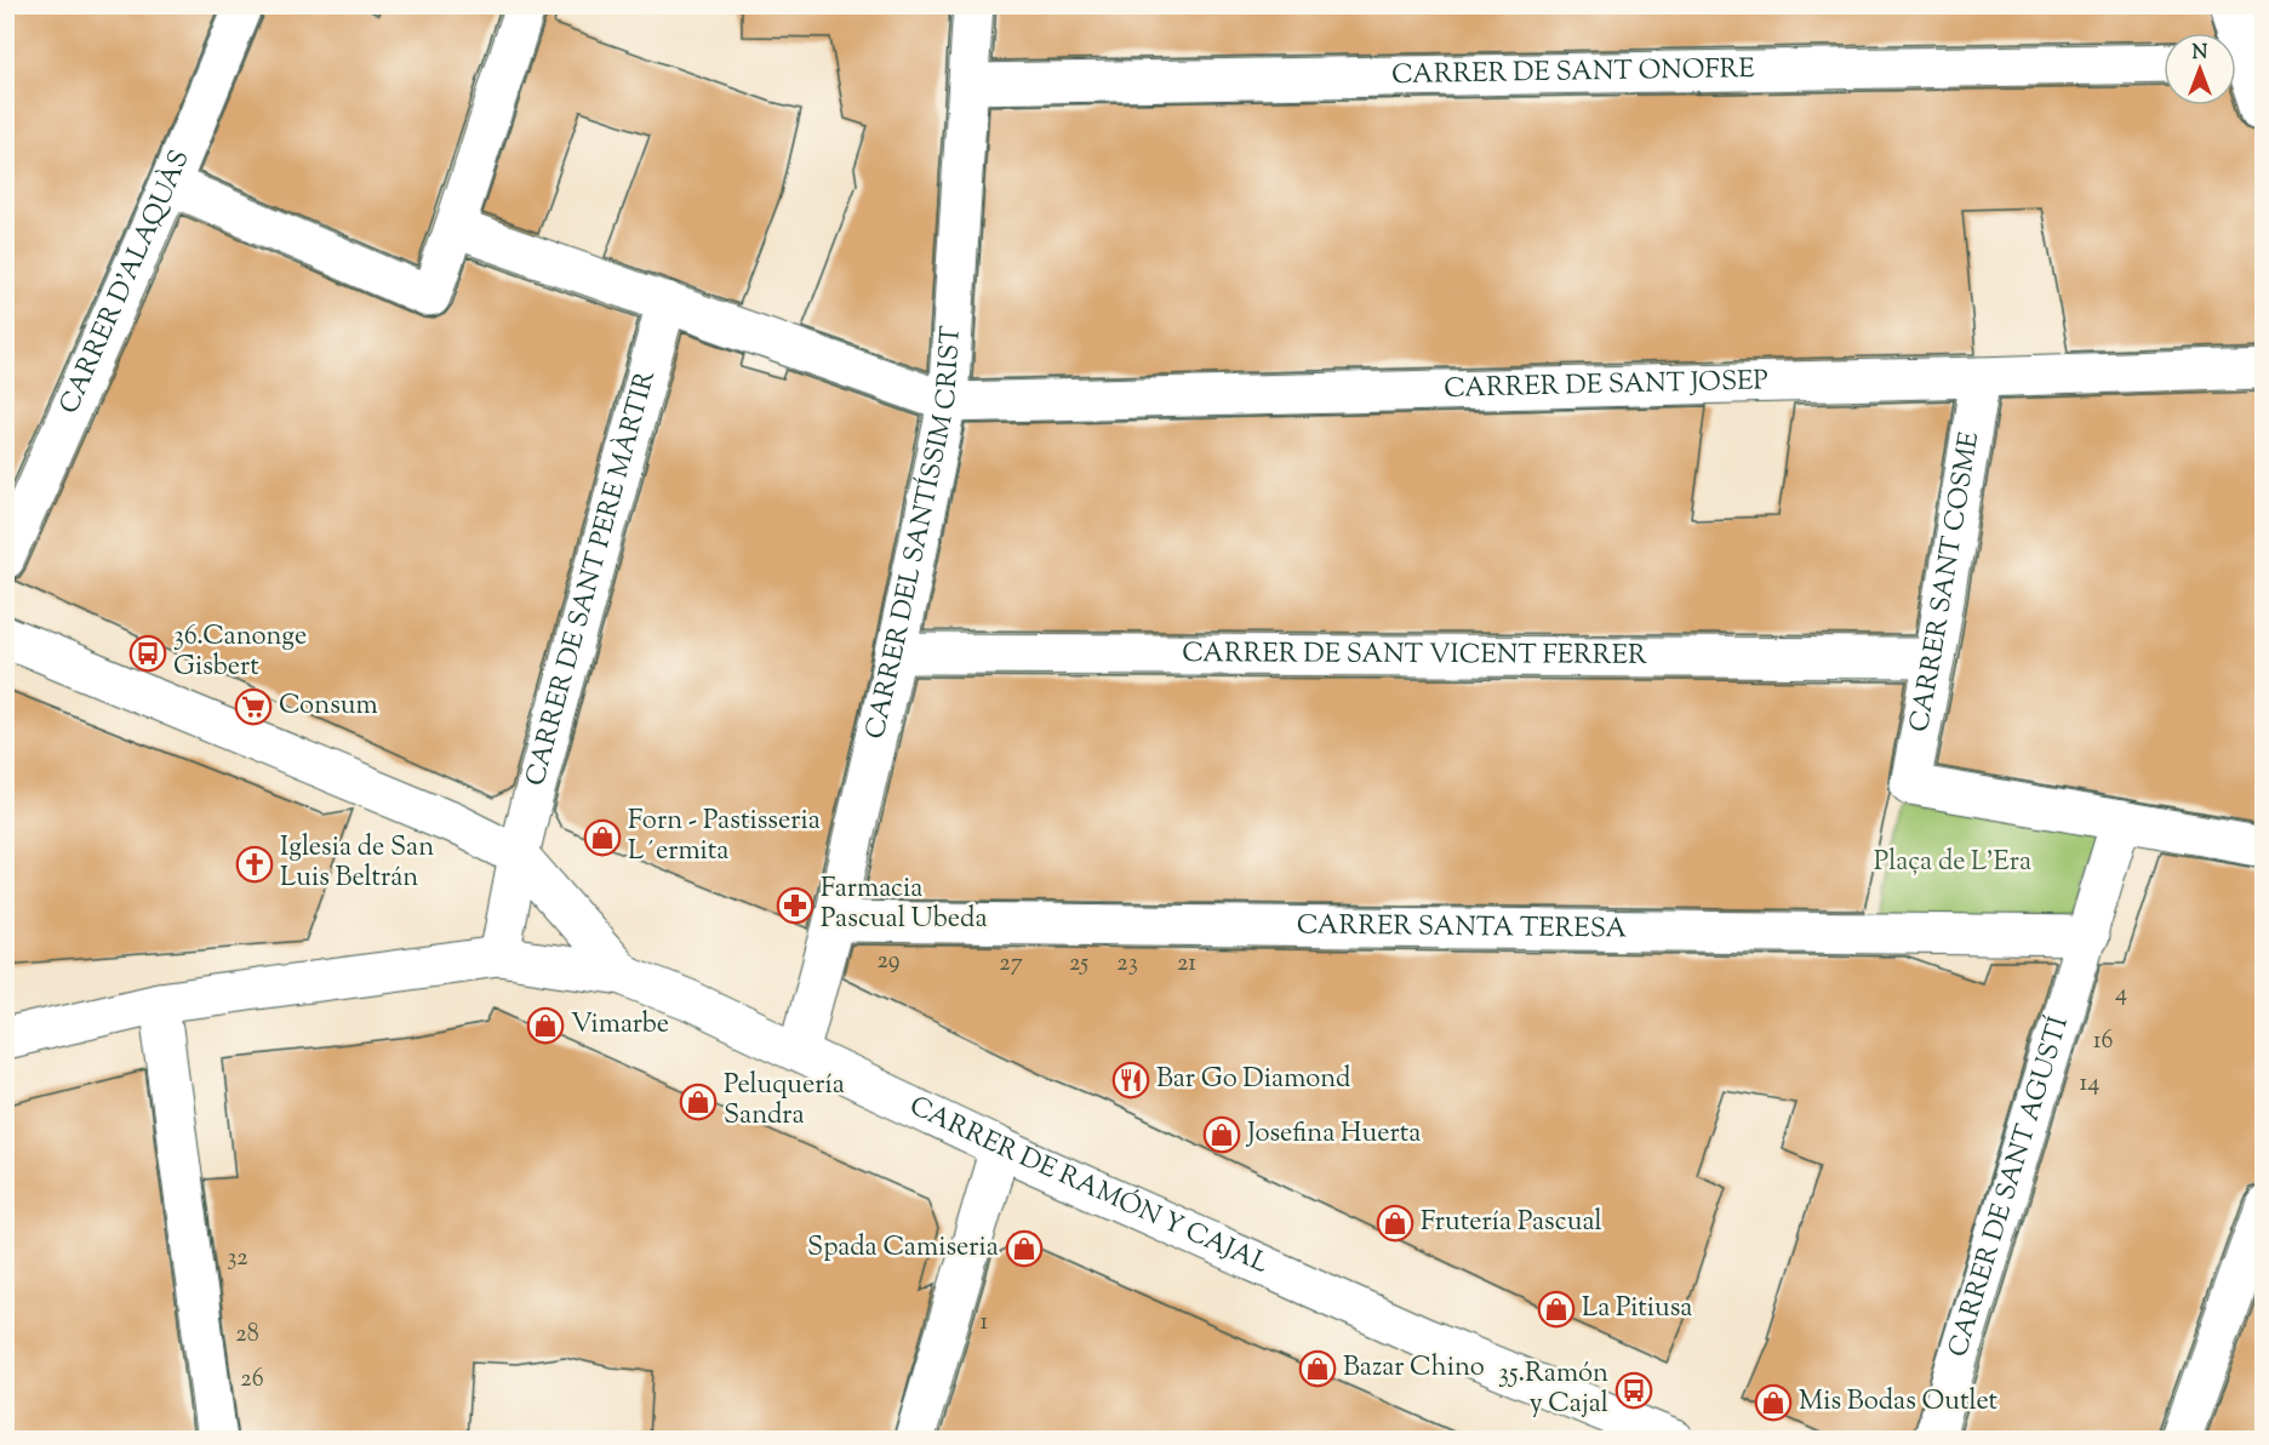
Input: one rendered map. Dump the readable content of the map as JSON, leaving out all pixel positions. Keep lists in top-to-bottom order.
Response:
{
  "streets": {
    "street": [
      "CARRER DE SANT ONOFRE",
      "CARRER D'ALAQUÀS",
      "CARRER DE SANT JOSEP",
      "CARRER DEL SANTÍSSIM CRIST",
      "CARRER DE SANT PERE MÀRTIR",
      "CARRER SANT COSME",
      "CARRER DE SANT VICENT FERRER",
      "CARRER SANTA TERESA",
      "CARRER DE RAMÓN Y CAJAL",
      "CARRER DE SANT AGUSTÍ"
    ]
  },
  "crossings": [
    ["CARRER DE SANT ONOFRE", "CARRER DEL SANTÍSSIM CRIST"],
    ["CARRER DE SANT JOSEP", "CARRER DEL SANTÍSSIM CRIST"],
    ["CARRER DE SANT JOSEP", "CARRER SANT COSME"],
    ["CARRER DEL SANTÍSSIM CRIST", "CARRER DE SANT VICENT FERRER"],
    ["CARRER DEL SANTÍSSIM CRIST", "CARRER SANTA TERESA"],
    ["CARRER DEL SANTÍSSIM CRIST", "CARRER DE RAMÓN Y CAJAL"],
    ["CARRER DE SANT PERE MÀRTIR", "CARRER DE RAMÓN Y CAJAL"],
    ["CARRER SANT COSME", "CARRER DE SANT VICENT FERRER"],
    ["CARRER SANT COSME", "CARRER DE SANT AGUSTÍ"],
    ["CARRER SANTA TERESA", "CARRER DE SANT AGUSTÍ"]
  ],
  "parks": ["Plaça de L'Era"],
  "places": {
    "bus stop": ["36.Canonge Gisbert", "35.Ramón y Cajal"],
    "supermarket": ["Consum"],
    "shop": [
      "Forn - Pastisseria L´ermita",
      "Vimarbe",
      "Peluquería Sandra",
      "Josefina Huerta",
      "Frutería Pascual",
      "Spada Camiseria",
      "La Pitiusa",
      "Bazar Chino",
      "Mis Bodas Outlet"
    ],
    "church": ["Iglesia de San Luis Beltrán"],
    "pharmacy": ["Farmacia Pascual Ubeda"],
    "restaurant": ["Bar Go Diamond"]
  },
  "house_numbers": [
    "29",
    "27",
    "25",
    "23",
    "21",
    "4",
    "16",
    "14",
    "32",
    "1",
    "28",
    "26"
  ],
  "north": "top"
}
